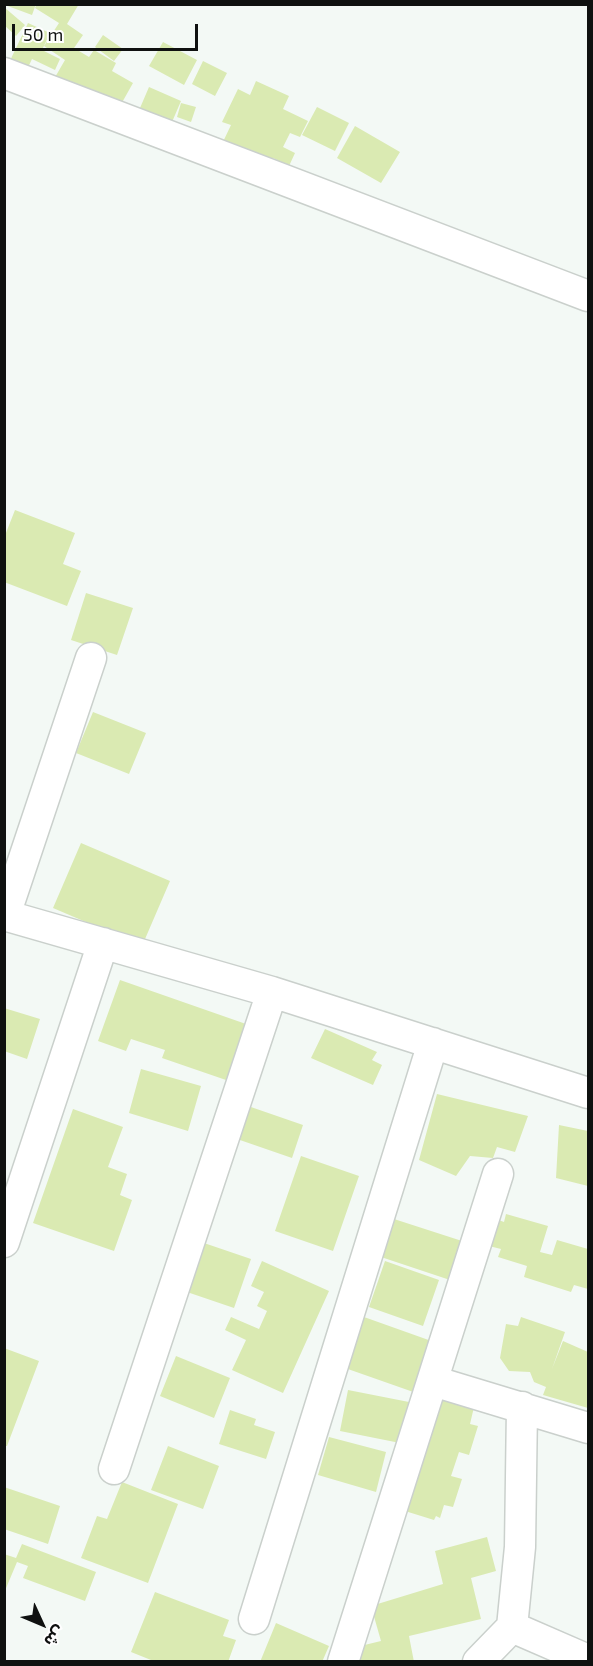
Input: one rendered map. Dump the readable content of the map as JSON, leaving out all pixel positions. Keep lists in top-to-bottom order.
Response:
{
  "scale_bar": "50 m",
  "north": "bottom right"
}
